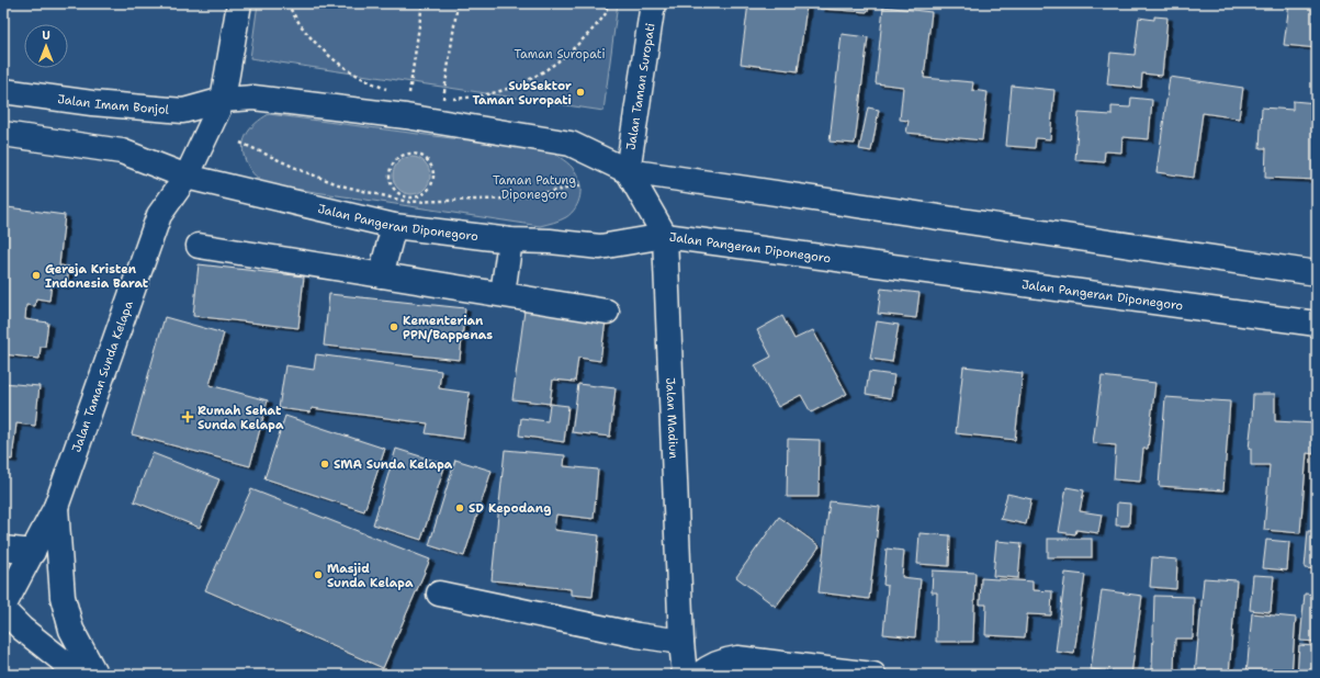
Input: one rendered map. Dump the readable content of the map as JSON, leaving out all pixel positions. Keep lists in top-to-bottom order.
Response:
{
  "streets": {
    "main road": [
      "Jalan Taman Suropati",
      "Jalan Imam Bonjol",
      "Jalan Pangeran Diponegoro",
      "Jalan Taman Sunda Kelapa",
      "Jalan Madiun"
    ]
  },
  "crossings": [
    ["Jalan Taman Suropati", "Jalan Madiun"],
    ["Jalan Imam Bonjol", "Jalan Taman Sunda Kelapa"],
    ["Jalan Pangeran Diponegoro", "Jalan Taman Sunda Kelapa"],
    ["Jalan Pangeran Diponegoro", "Jalan Madiun"]
  ],
  "parks": ["Taman Suropati", "Taman Patung Diponegoro"],
  "places": {
    "other": [
      "SubSektor Taman Suropati",
      "Gereja Kristen Indonesia Barat",
      "Kementerian PPN/Bappenas",
      "SMA Sunda Kelapa",
      "SD Kepodang",
      "Masjid Sunda Kelapa"
    ],
    "health": ["Rumah Sehat Sunda Kelapa"]
  },
  "north": "top"
}
